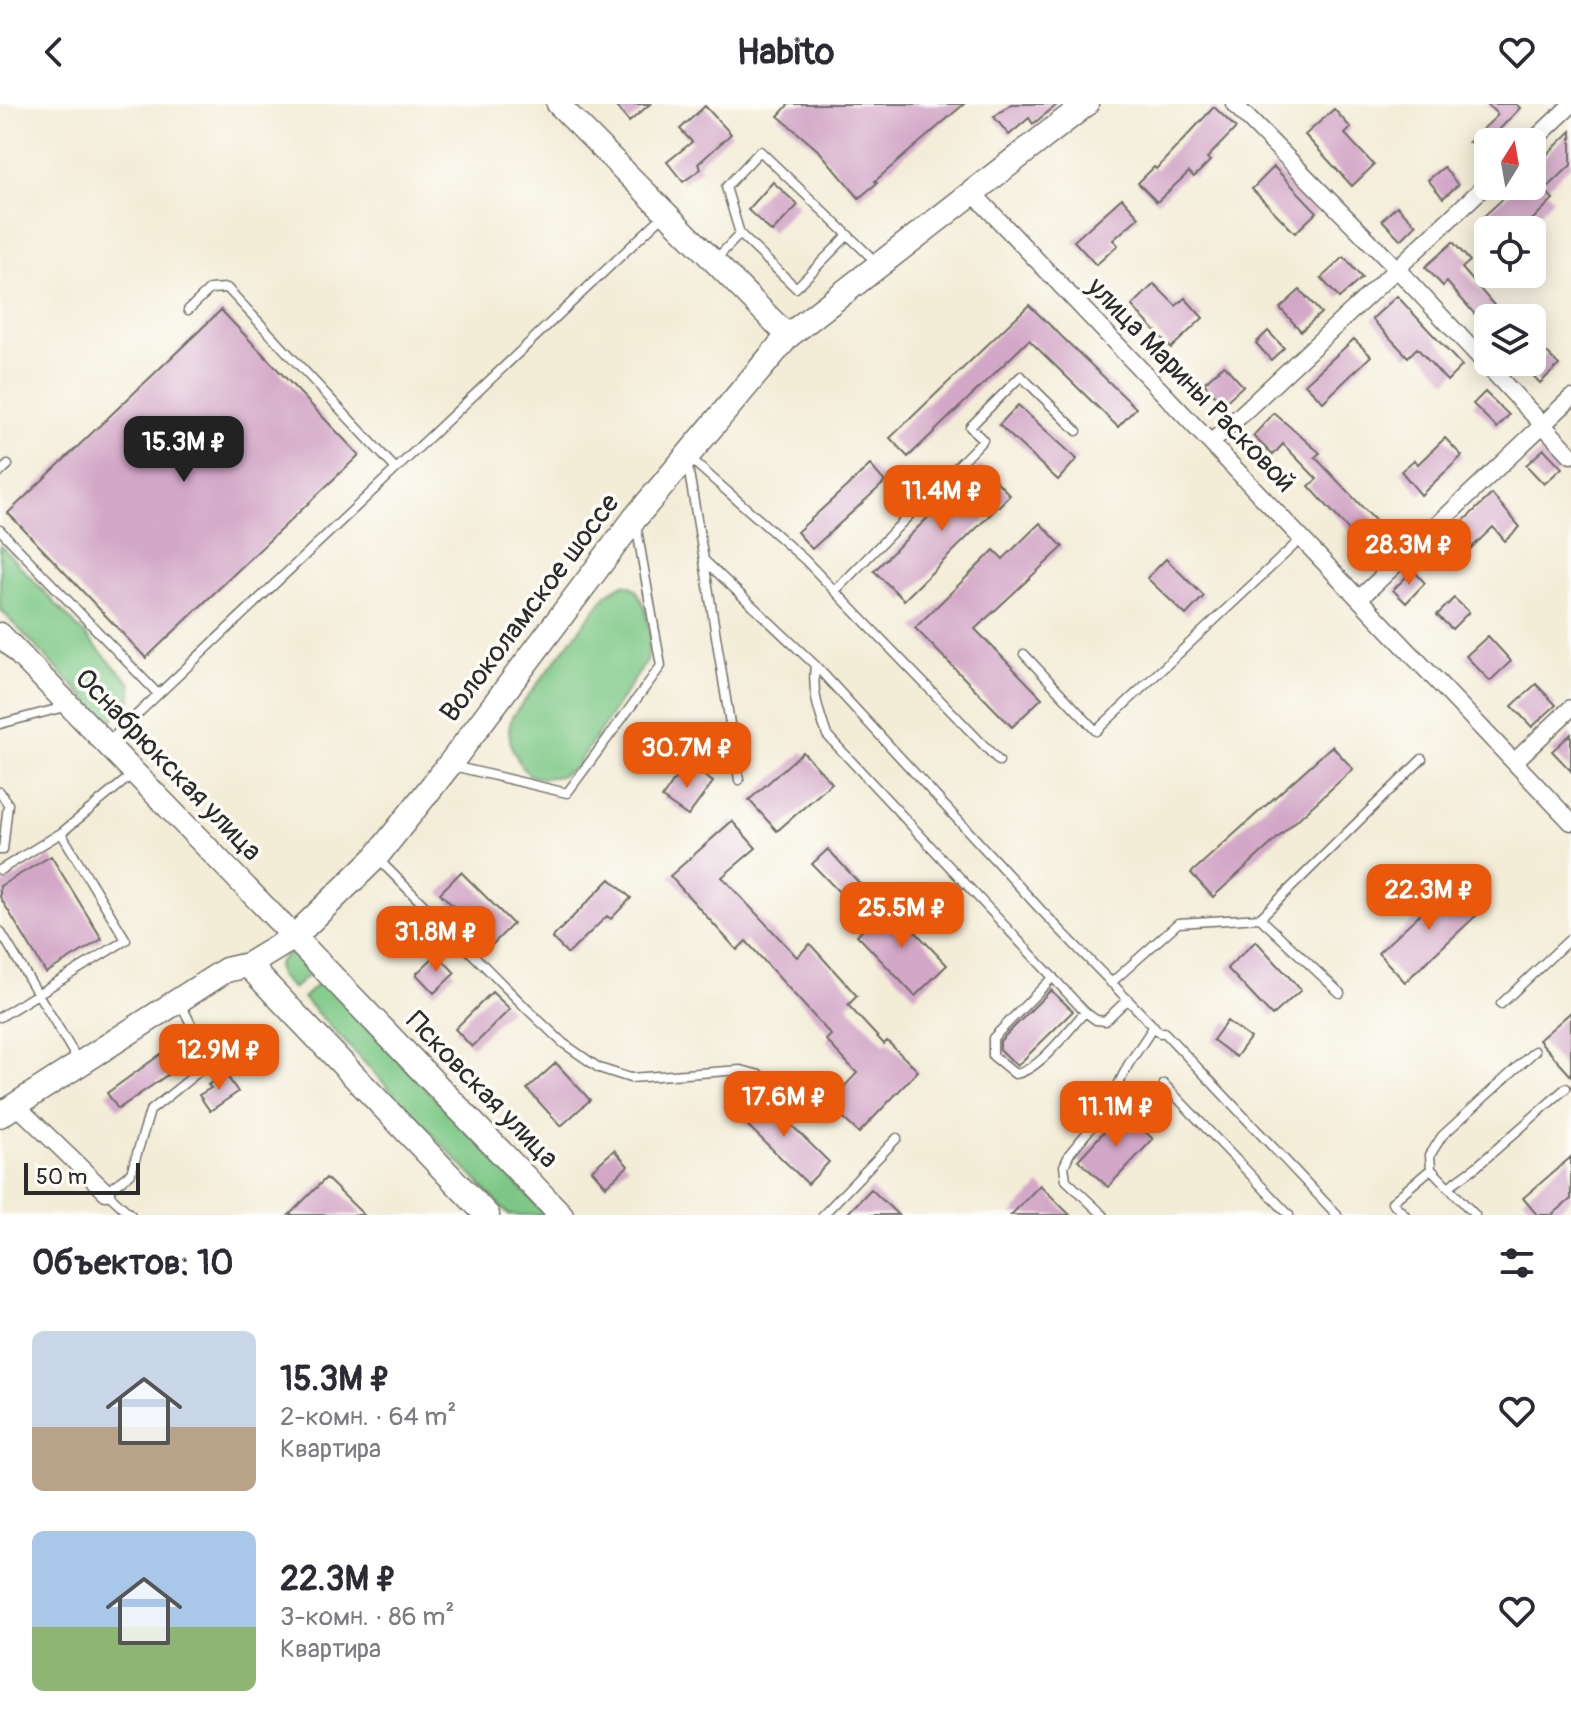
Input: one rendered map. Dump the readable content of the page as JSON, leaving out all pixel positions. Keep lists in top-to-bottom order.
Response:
{
  "streets": {
    "main road": ["Волоколамское шоссе", "Псковская улица"],
    "street": ["улица Марины Расковой", "Оснабрюкская улица"]
  },
  "crossings": [
    ["улица Марины Расковой", "Волоколамское шоссе"],
    ["Волоколамское шоссе", "Оснабрюкская улица"],
    ["Волоколамское шоссе", "Псковская улица"],
    ["Оснабрюкская улица", "Псковская улица"]
  ],
  "scale_bar": "50 m",
  "north": "top",
  "page": {
    "header": "Habito",
    "price": [
      "15.3M ₽",
      "11.4M ₽",
      "28.3M ₽",
      "30.7M ₽",
      "22.3M ₽",
      "25.5M ₽",
      "31.8M ₽",
      "12.9M ₽",
      "17.6M ₽",
      "11.1M ₽"
    ],
    "scale": "50 m",
    "heading": "Объектов: 10",
    "list": [
      {
        "name": "15.3M ₽",
        "note": "2-комн. · 64 m² · Квартира"
      },
      {
        "name": "22.3M ₽",
        "note": "3-комн. · 86 m² · Квартира"
      }
    ]
  }
}
